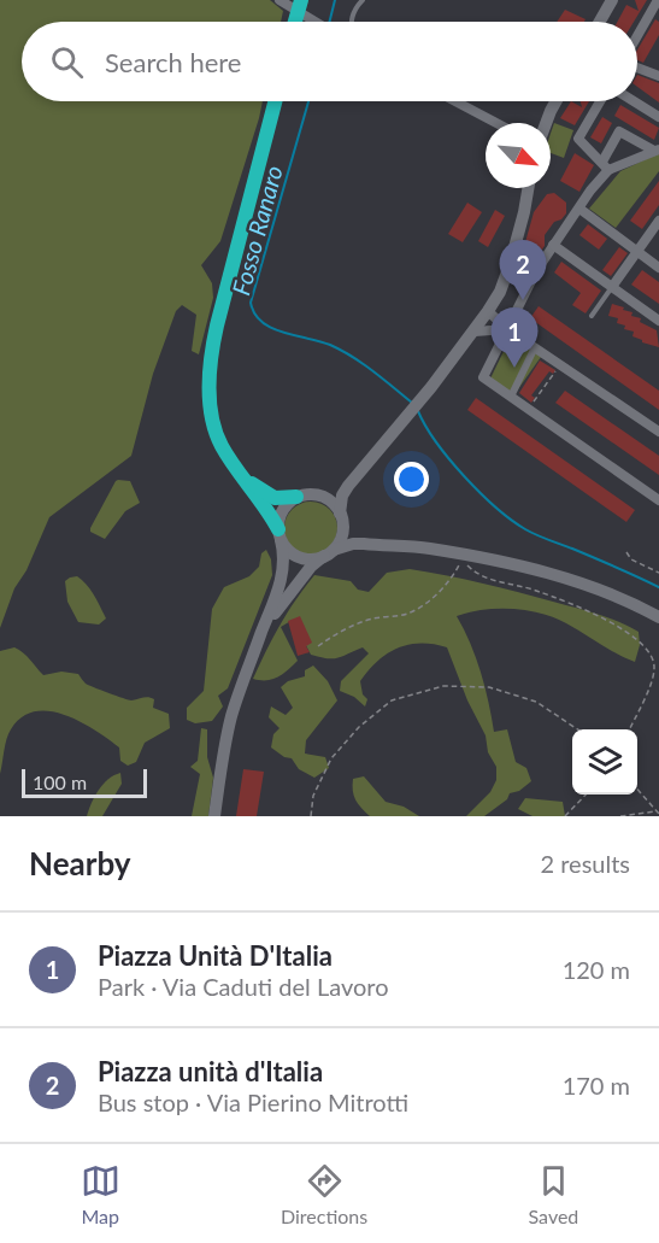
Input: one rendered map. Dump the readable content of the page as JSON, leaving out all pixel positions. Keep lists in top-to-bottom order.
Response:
{
  "water": ["Fosso Ranaro"],
  "scale_bar": "100 m",
  "north": "bottom right",
  "page": {
    "search": "Search here",
    "pins": ["2", "1"],
    "scale": "100 m",
    "heading": ["Nearby", "2 results"],
    "list": [
      {
        "mark": "1",
        "name": "Piazza Unità D'Italia",
        "note": "Park · Via Caduti del Lavoro",
        "value": "120 m"
      },
      {
        "mark": "2",
        "name": "Piazza unità d'Italia",
        "note": "Bus stop · Via Pierino Mitrotti",
        "value": "170 m"
      }
    ],
    "nav": ["Map", "Directions", "Saved"]
  }
}
